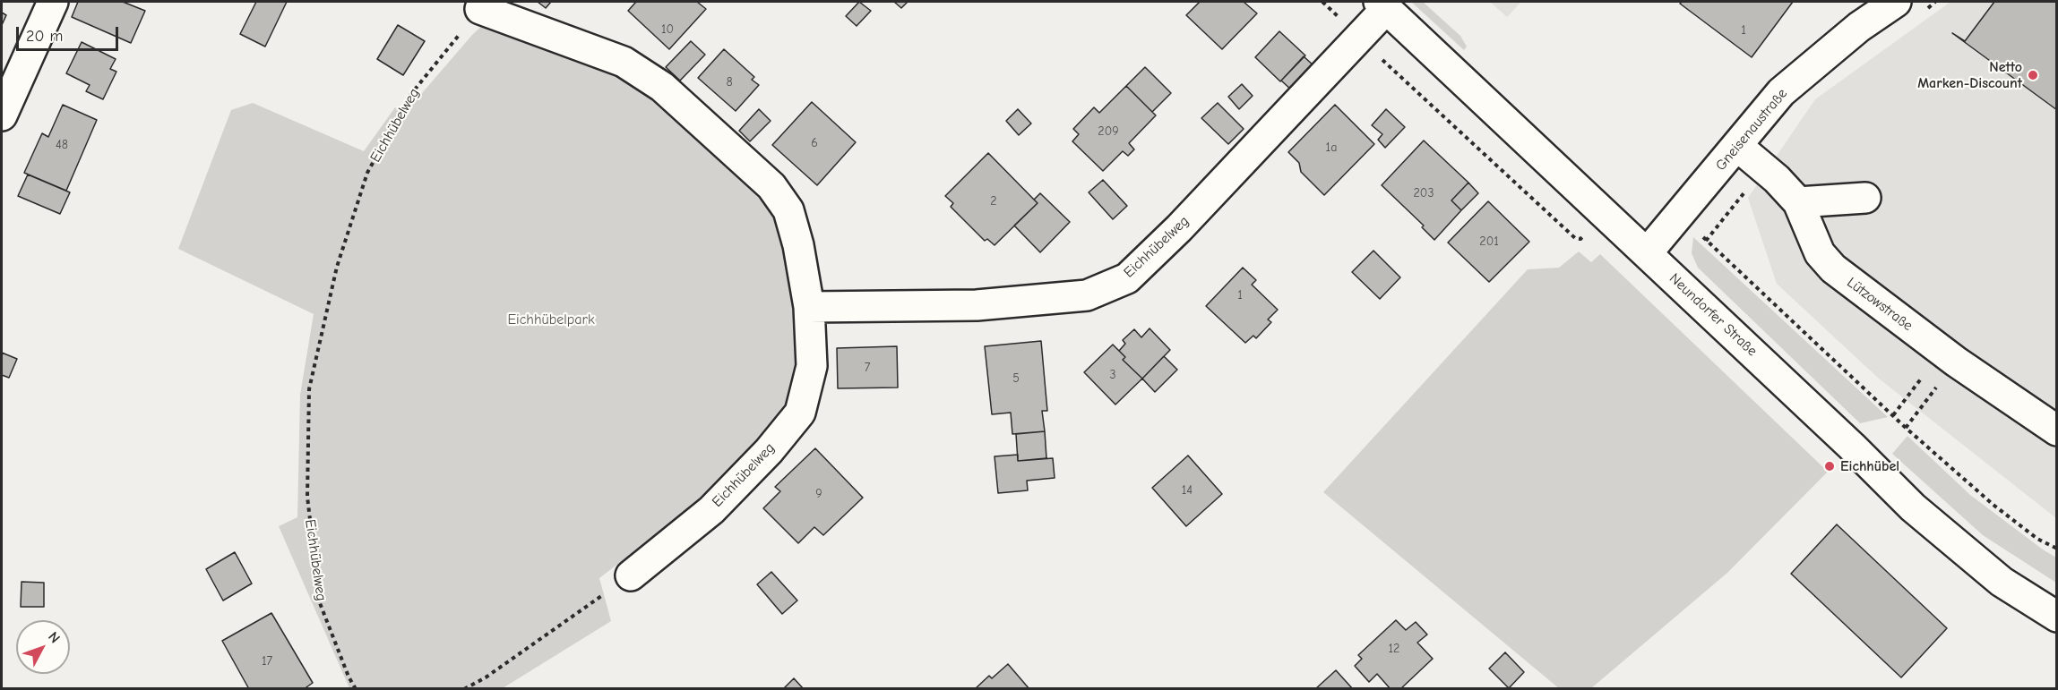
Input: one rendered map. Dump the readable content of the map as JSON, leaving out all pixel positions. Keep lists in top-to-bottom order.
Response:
{
  "streets": {
    "street": [
      "Eichhübelweg",
      "Gneisenaustraße",
      "Lützowstraße",
      "Neundorfer Straße"
    ]
  },
  "crossings": [
    ["Eichhübelweg", "Neundorfer Straße"],
    ["Gneisenaustraße", "Lützowstraße"],
    ["Gneisenaustraße", "Neundorfer Straße"]
  ],
  "parks": ["Eichhübelpark"],
  "places": ["Netto Marken-Discount", "Eichhübel"],
  "house_numbers": [
    "10",
    "1",
    "8",
    "209",
    "6",
    "48",
    "1a",
    "203",
    "2",
    "201",
    "1",
    "7",
    "3",
    "5",
    "14",
    "9",
    "12",
    "17"
  ],
  "scale_bar": "20 m",
  "north": "top right"
}
